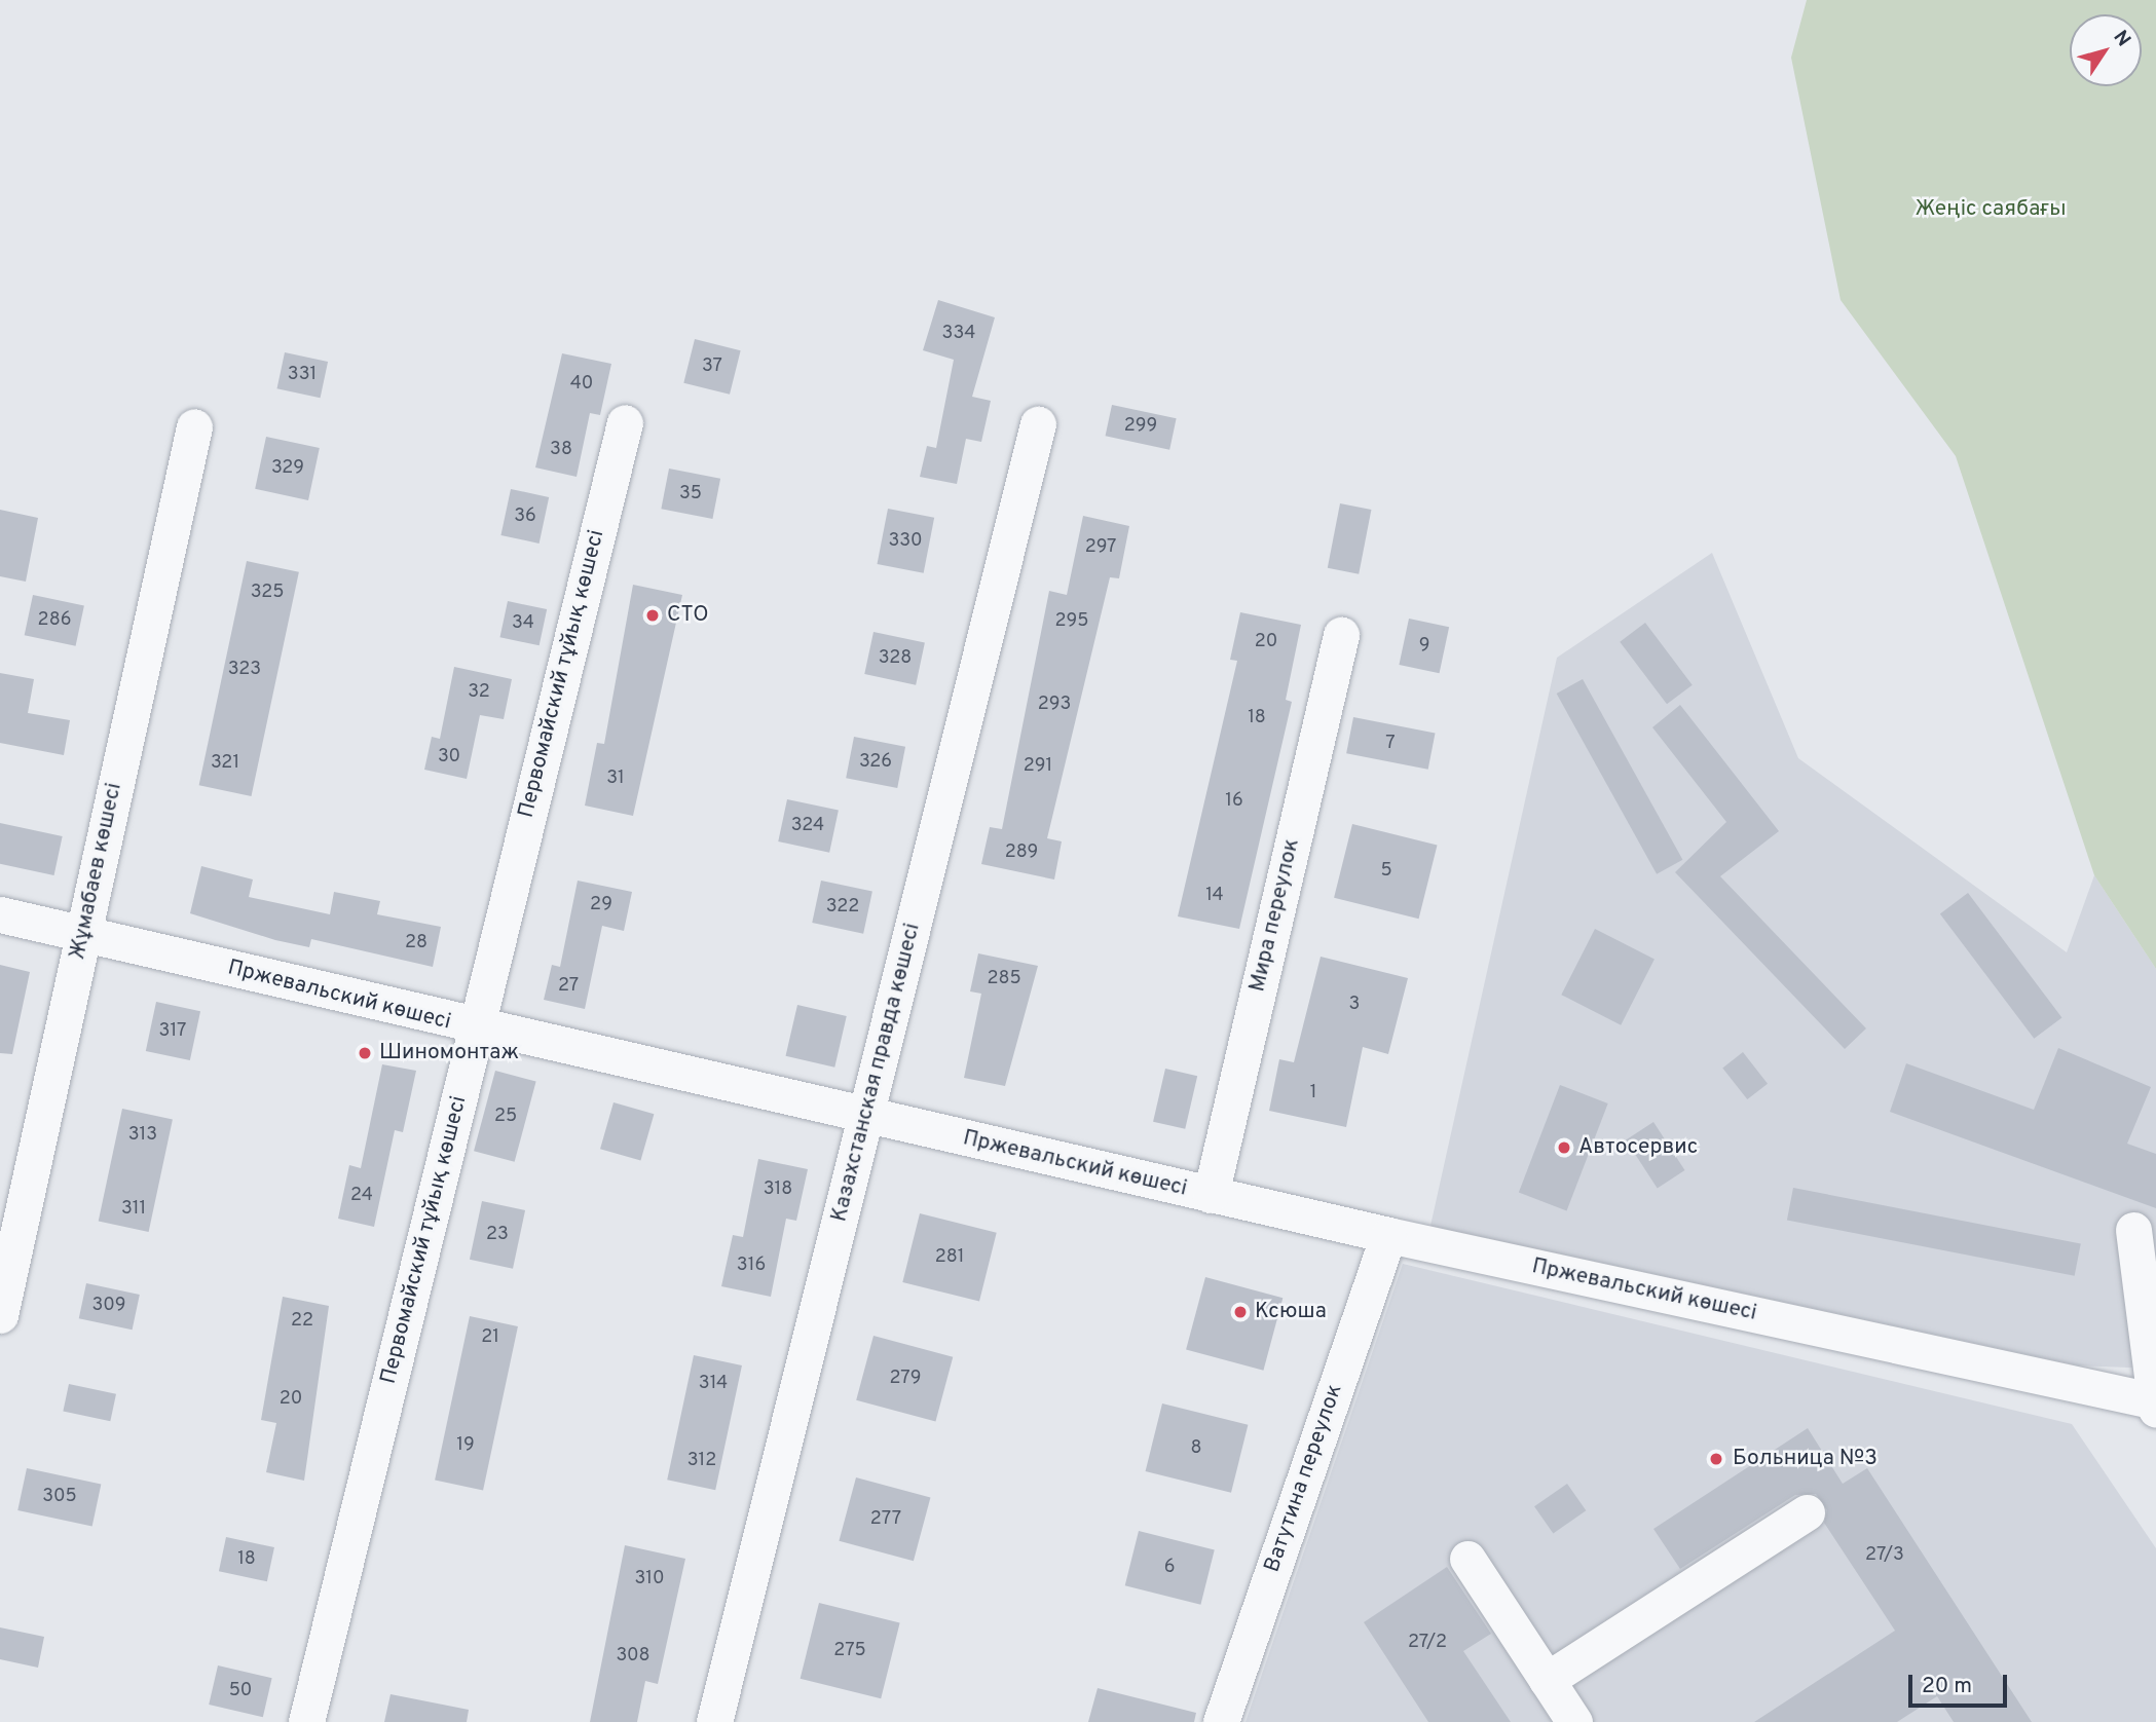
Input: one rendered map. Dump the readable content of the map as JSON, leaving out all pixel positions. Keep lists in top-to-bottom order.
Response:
{
  "streets": {
    "street": [
      "Первомайский тұйық көшесі",
      "Жұмабаев көшесі",
      "Мира переулок",
      "Пржевальский көшесі",
      "Казахстанская правда көшесі",
      "Ватутина переулок"
    ]
  },
  "crossings": [
    ["Первомайский тұйық көшесі", "Пржевальский көшесі"],
    ["Жұмабаев көшесі", "Пржевальский көшесі"],
    ["Мира переулок", "Пржевальский көшесі"],
    ["Пржевальский көшесі", "Казахстанская правда көшесі"],
    ["Пржевальский көшесі", "Ватутина переулок"]
  ],
  "parks": ["Жеңіс саябағы"],
  "places": [
    "СТО",
    "Шиномонтаж",
    "Автосервис",
    "Ксюша",
    "Больница №3"
  ],
  "house_numbers": [
    "334",
    "37",
    "331",
    "40",
    "299",
    "38",
    "329",
    "35",
    "36",
    "330",
    "297",
    "325",
    "286",
    "295",
    "34",
    "20",
    "9",
    "328",
    "323",
    "32",
    "293",
    "18",
    "7",
    "30",
    "326",
    "321",
    "291",
    "31",
    "16",
    "324",
    "289",
    "5",
    "14",
    "29",
    "322",
    "28",
    "285",
    "27",
    "3",
    "317",
    "1",
    "25",
    "313",
    "318",
    "24",
    "311",
    "23",
    "281",
    "316",
    "309",
    "22",
    "21",
    "279",
    "314",
    "20",
    "19",
    "8",
    "312",
    "305",
    "277",
    "27/3",
    "18",
    "6",
    "310",
    "27/2",
    "275",
    "308",
    "50"
  ],
  "scale_bar": "20 m",
  "north": "top right"
}
